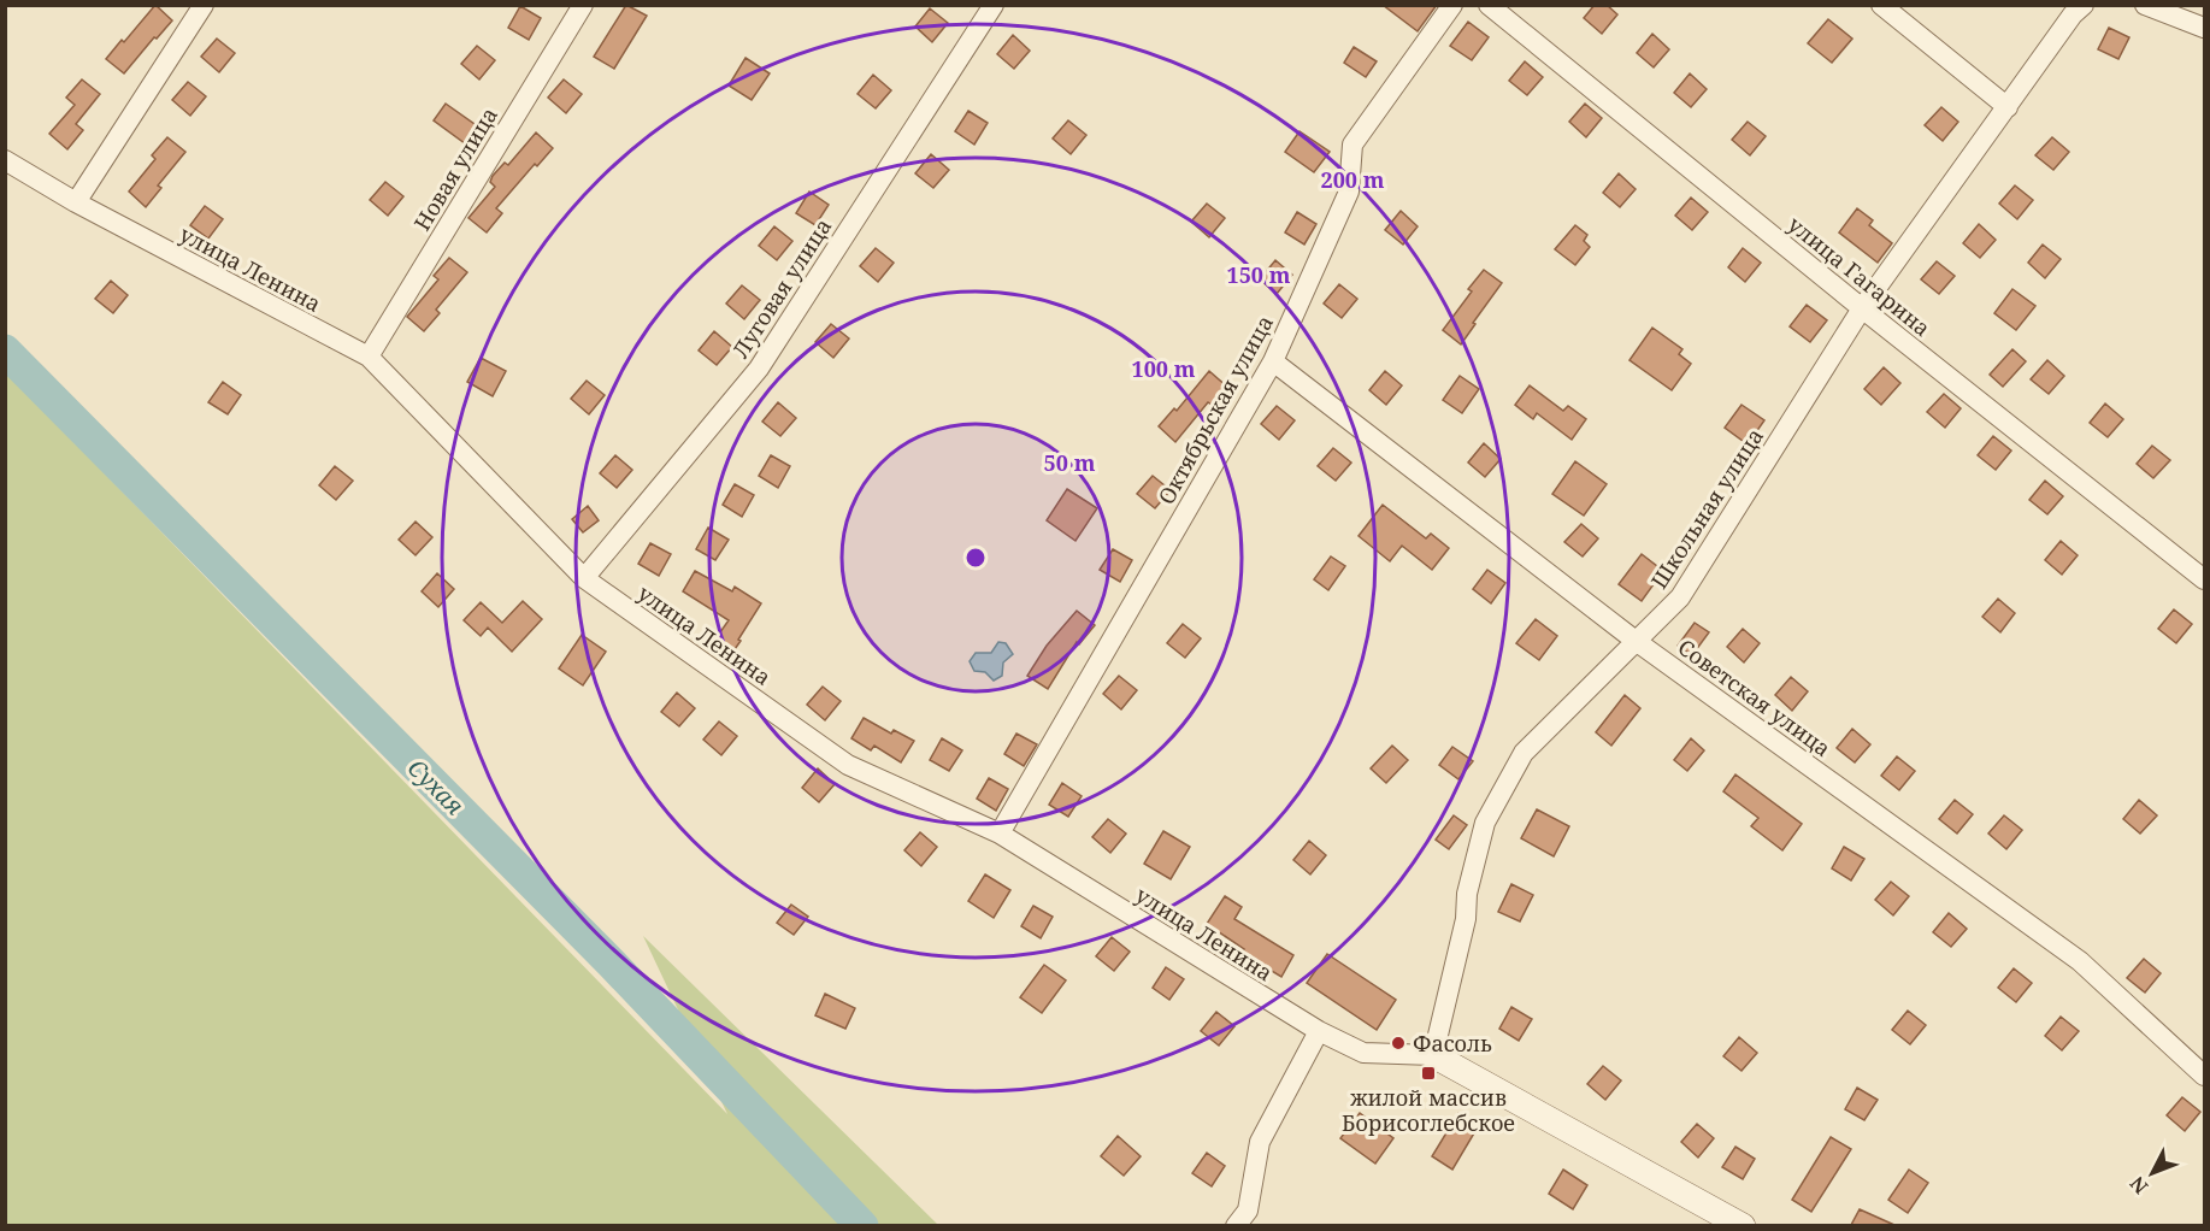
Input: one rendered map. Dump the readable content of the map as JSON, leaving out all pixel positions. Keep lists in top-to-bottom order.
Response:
{
  "streets": {
    "street": [
      "Новая улица",
      "улица Ленина",
      "улица Гагарина",
      "Луговая улица",
      "Октябрьская улица",
      "Школьная улица",
      "Советская улица"
    ]
  },
  "crossings": [
    ["Новая улица", "улица Ленина"],
    ["улица Ленина", "Луговая улица"],
    ["улица Ленина", "Октябрьская улица"],
    ["улица Ленина", "Школьная улица"],
    ["улица Гагарина", "Школьная улица"],
    ["Октябрьская улица", "Советская улица"],
    ["Школьная улица", "Советская улица"]
  ],
  "water": ["Сухая"],
  "places": {
    "other": ["Фасоль"],
    "transit": ["жилой массив Борисоглебское"]
  },
  "north": "bottom left",
  "rings": [
    "200 m",
    "150 m",
    "100 m",
    "50 m"
  ]
}
